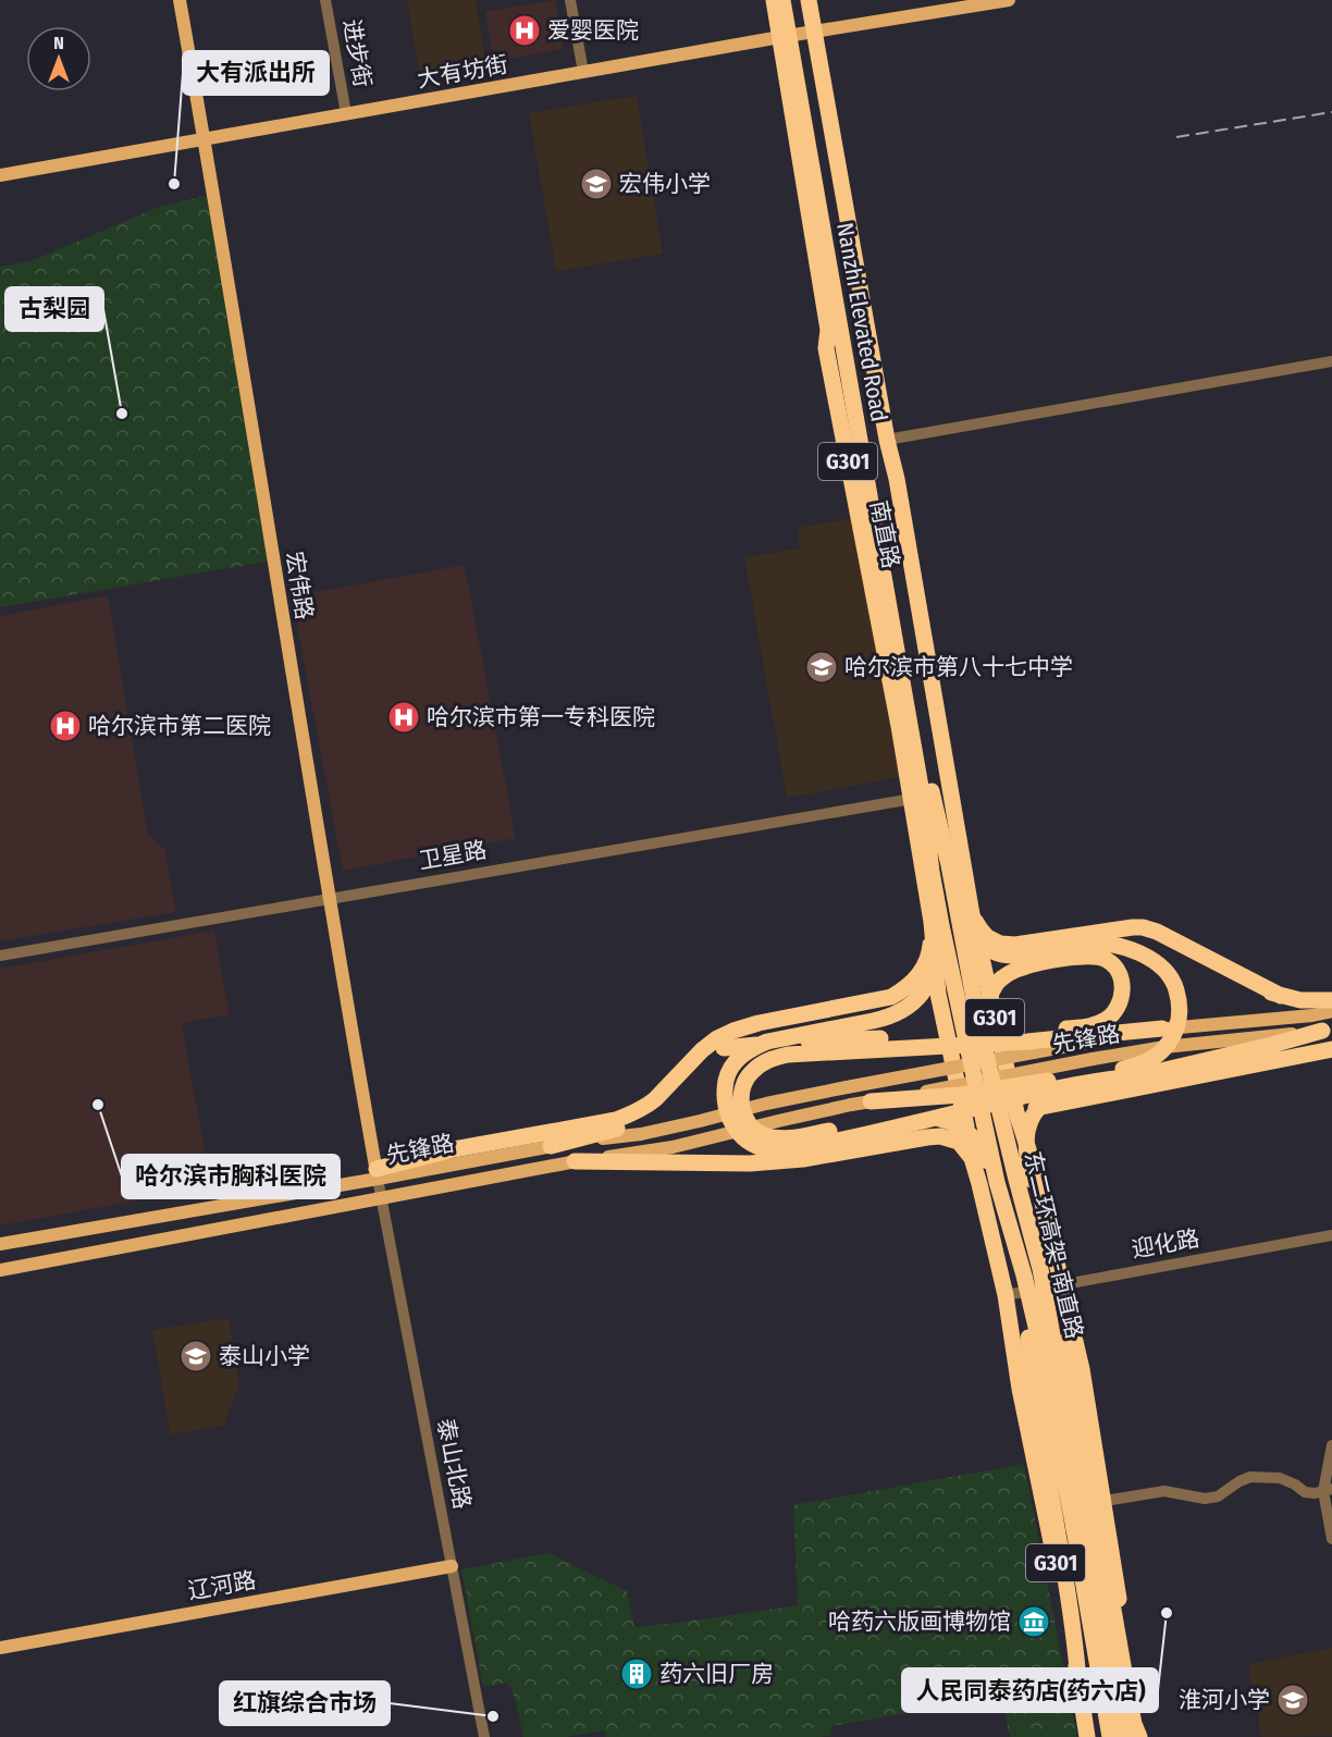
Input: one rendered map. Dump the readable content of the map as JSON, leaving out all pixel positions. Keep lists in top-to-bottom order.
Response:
{
  "streets": {
    "highway": [
      "Nanzhi Elevated Road",
      "G301",
      "南直路",
      "东二环高架-南直路"
    ],
    "main road": [
      "大有坊街",
      "宏伟路",
      "先锋路",
      "辽河路"
    ],
    "street": [
      "进步街",
      "卫星路",
      "迎化路",
      "泰山北路"
    ]
  },
  "crossings": [
    ["进步街", "大有坊街"],
    ["大有坊街", "南直路"],
    ["大有坊街", "宏伟路"],
    ["Nanzhi Elevated Road", "南直路"],
    ["Nanzhi Elevated Road", "卫星路"],
    ["Nanzhi Elevated Road", "东二环高架-南直路"],
    ["G301", "南直路"],
    ["G301", "迎化路"],
    ["G301", "东二环高架-南直路"],
    ["南直路", "卫星路"],
    ["南直路", "东二环高架-南直路"],
    ["宏伟路", "卫星路"],
    ["宏伟路", "先锋路"],
    ["宏伟路", "泰山北路"],
    ["卫星路", "东二环高架-南直路"],
    ["先锋路", "泰山北路"],
    ["泰山北路", "辽河路"]
  ],
  "places": {
    "hospital": ["爱婴医院", "哈尔滨市第一专科医院", "哈尔滨市第二医院"],
    "other": [
      "大有派出所",
      "古梨园",
      "哈尔滨市胸科医院",
      "人民同泰药店(药六店)",
      "红旗综合市场"
    ],
    "school or university": [
      "宏伟小学",
      "哈尔滨市第八十七中学",
      "泰山小学",
      "淮河小学"
    ],
    "museum": ["哈药六版画博物馆"],
    "building": ["药六旧厂房"]
  },
  "north": "top"
}
